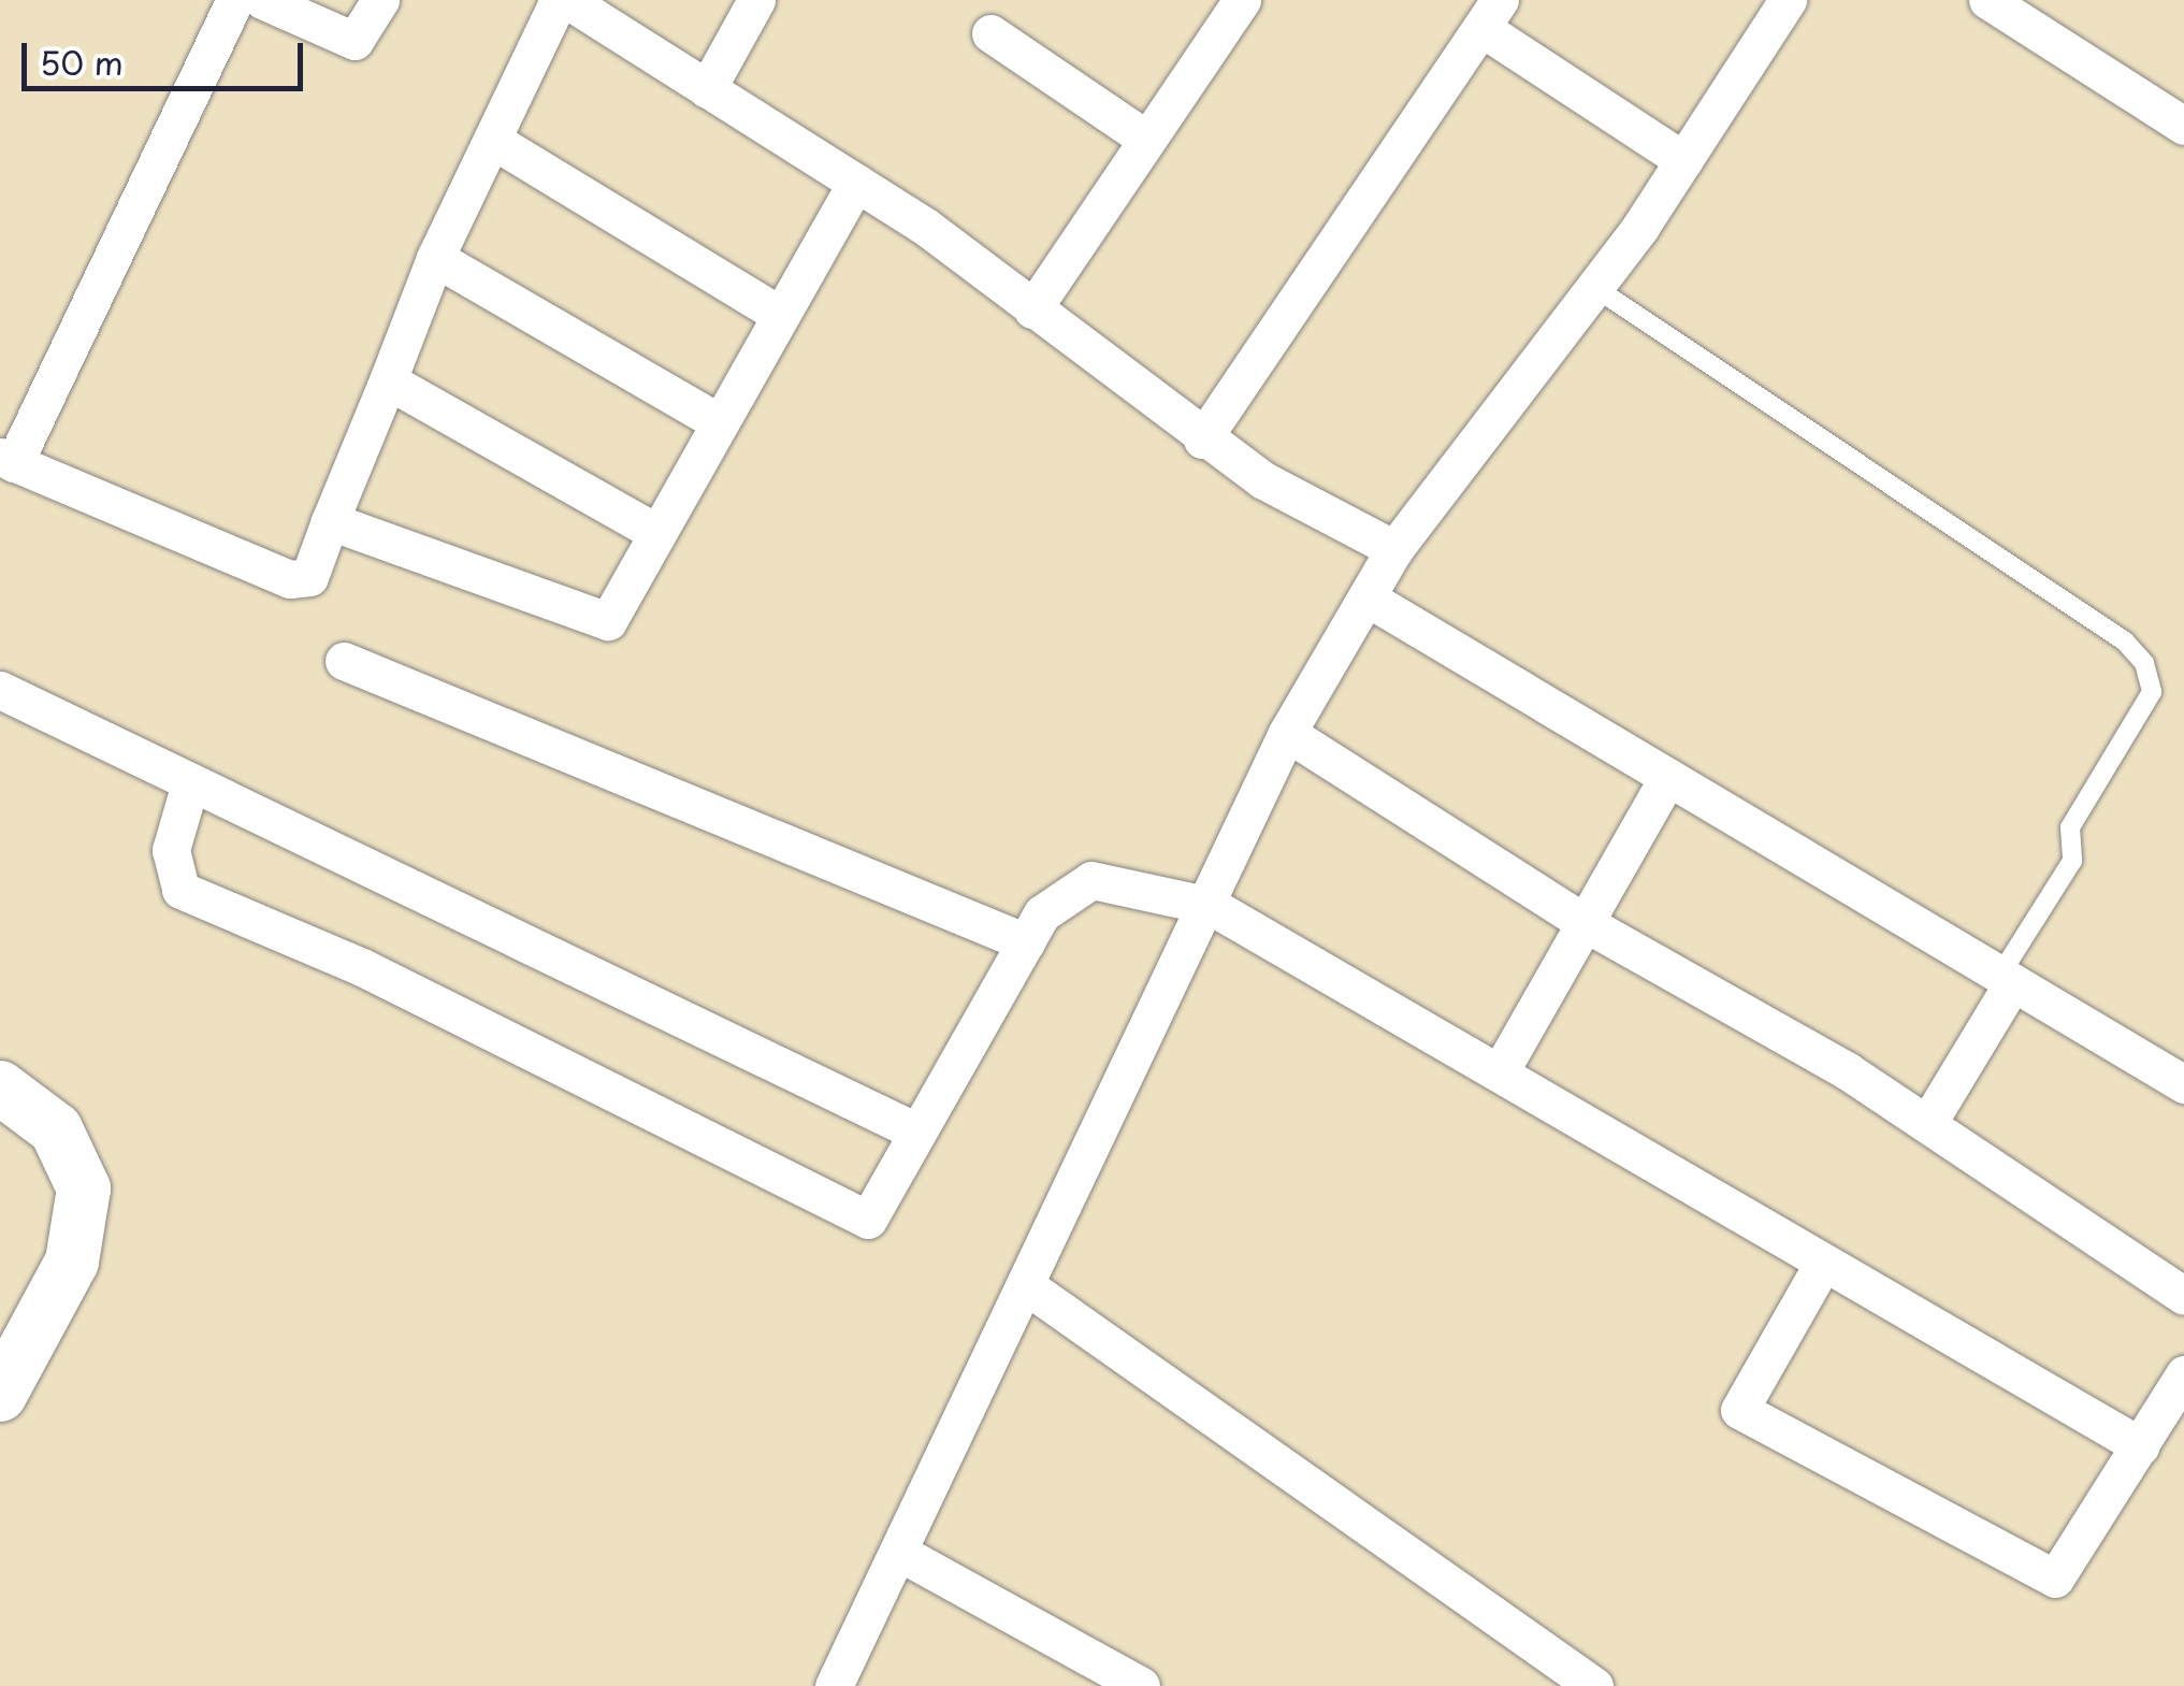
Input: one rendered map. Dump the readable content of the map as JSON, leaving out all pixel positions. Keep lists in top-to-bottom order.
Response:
{
  "scale_bar": "50 m"
}
